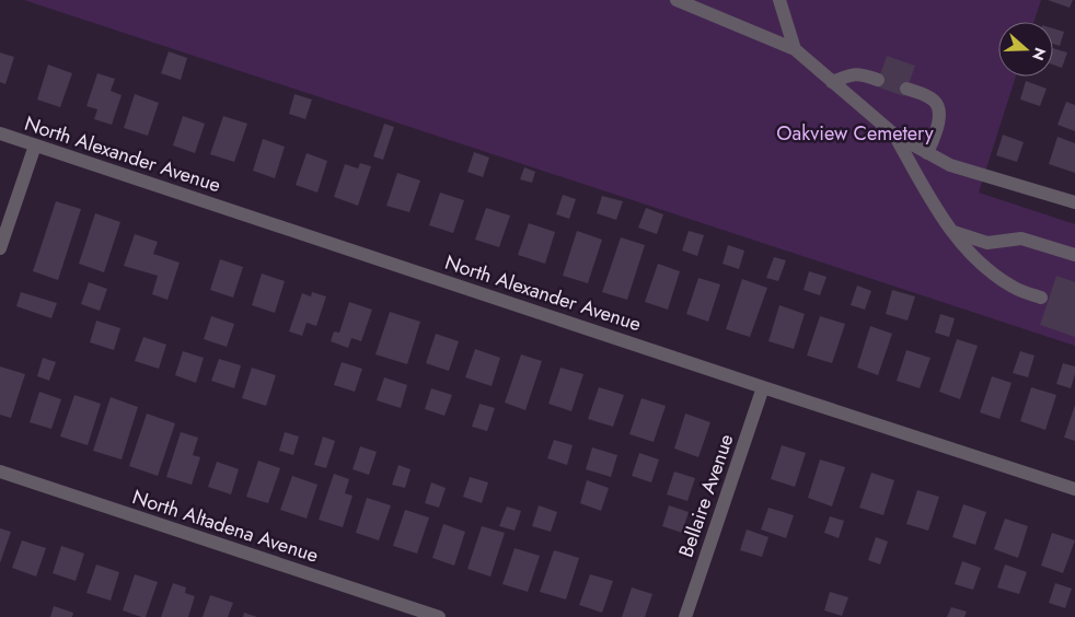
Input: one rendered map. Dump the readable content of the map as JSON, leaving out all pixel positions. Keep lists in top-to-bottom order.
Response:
{
  "streets": {
    "street": ["North Alexander Avenue", "Bellaire Avenue", "North Altadena Avenue"]
  },
  "crossings": [
    ["North Alexander Avenue", "Bellaire Avenue"]
  ],
  "parks": ["Oakview Cemetery"],
  "north": "right"
}
